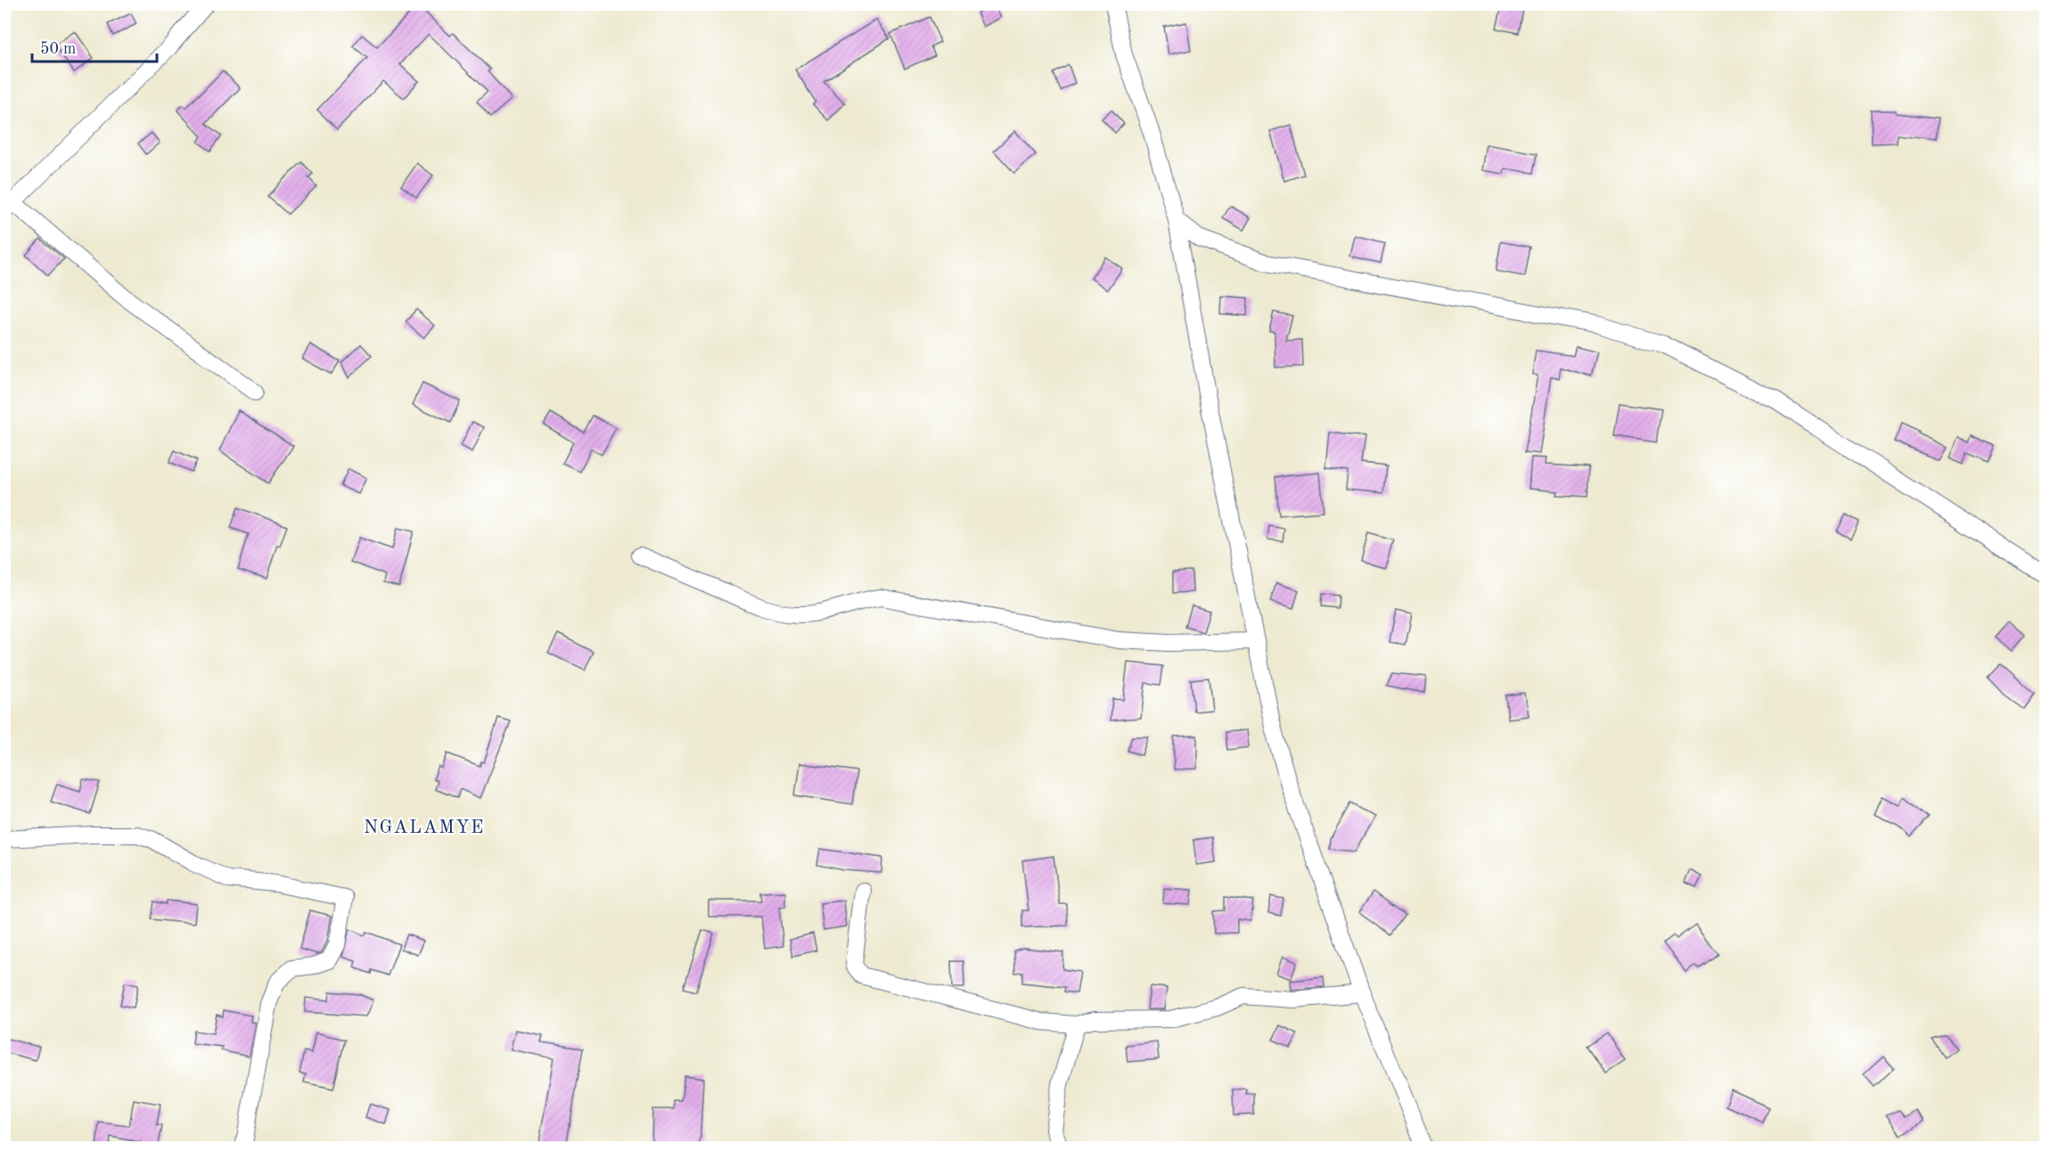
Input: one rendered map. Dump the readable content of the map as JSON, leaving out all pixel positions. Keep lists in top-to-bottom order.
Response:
{
  "districts": ["NGALAMYE"],
  "scale_bar": "50 m"
}
